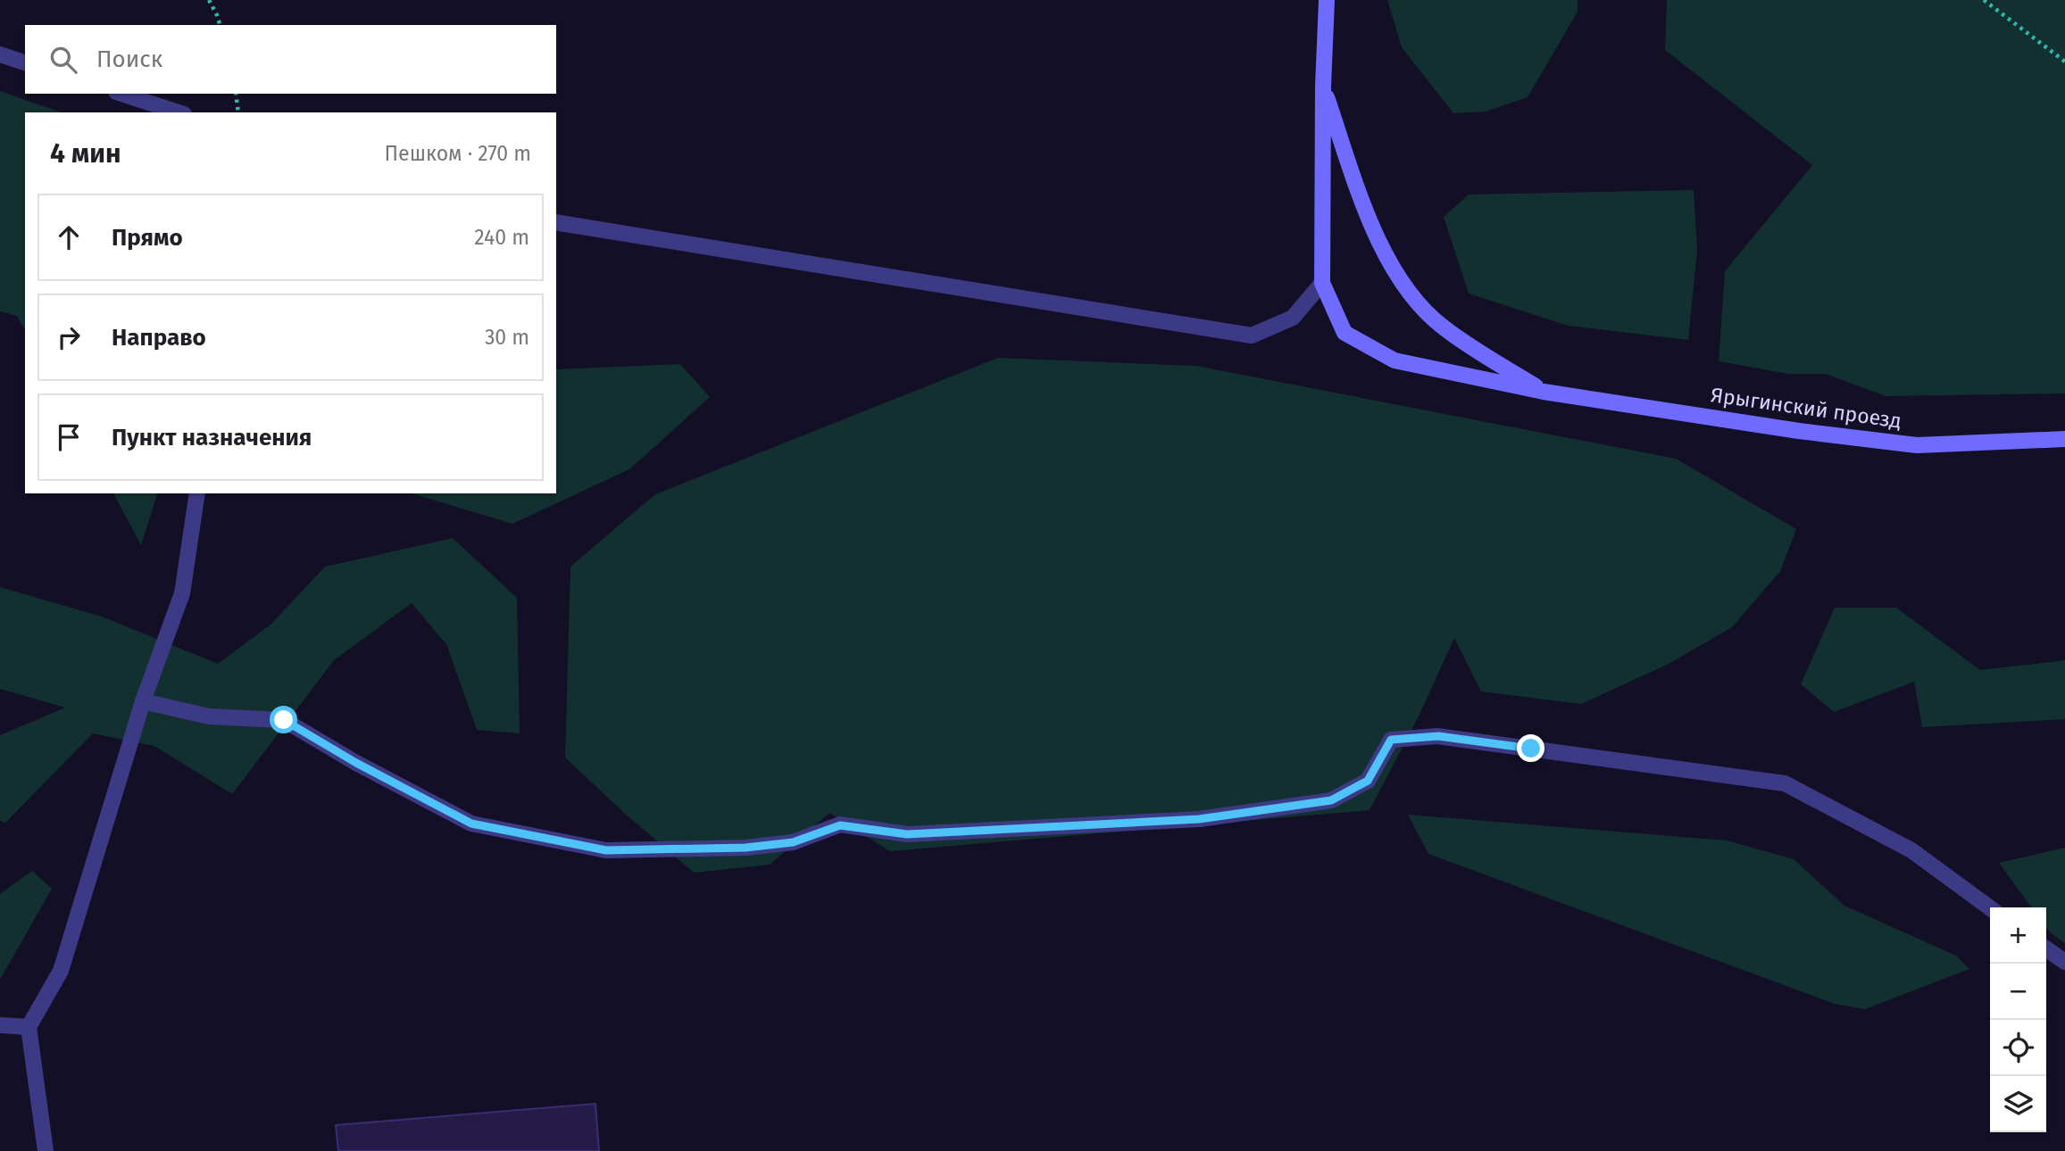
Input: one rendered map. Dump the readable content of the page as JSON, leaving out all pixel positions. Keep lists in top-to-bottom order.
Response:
{
  "streets": {
    "main road": ["Ярыгинский проезд"]
  },
  "page": {
    "search": "Поиск",
    "heading": ["4 мин", "Пешком · 270 m"],
    "list": [
      ["Прямо", "240 m"],
      ["Направо", "30 m"],
      "Пункт назначения"
    ],
    "map_buttons": ["+", "−"]
  }
}
